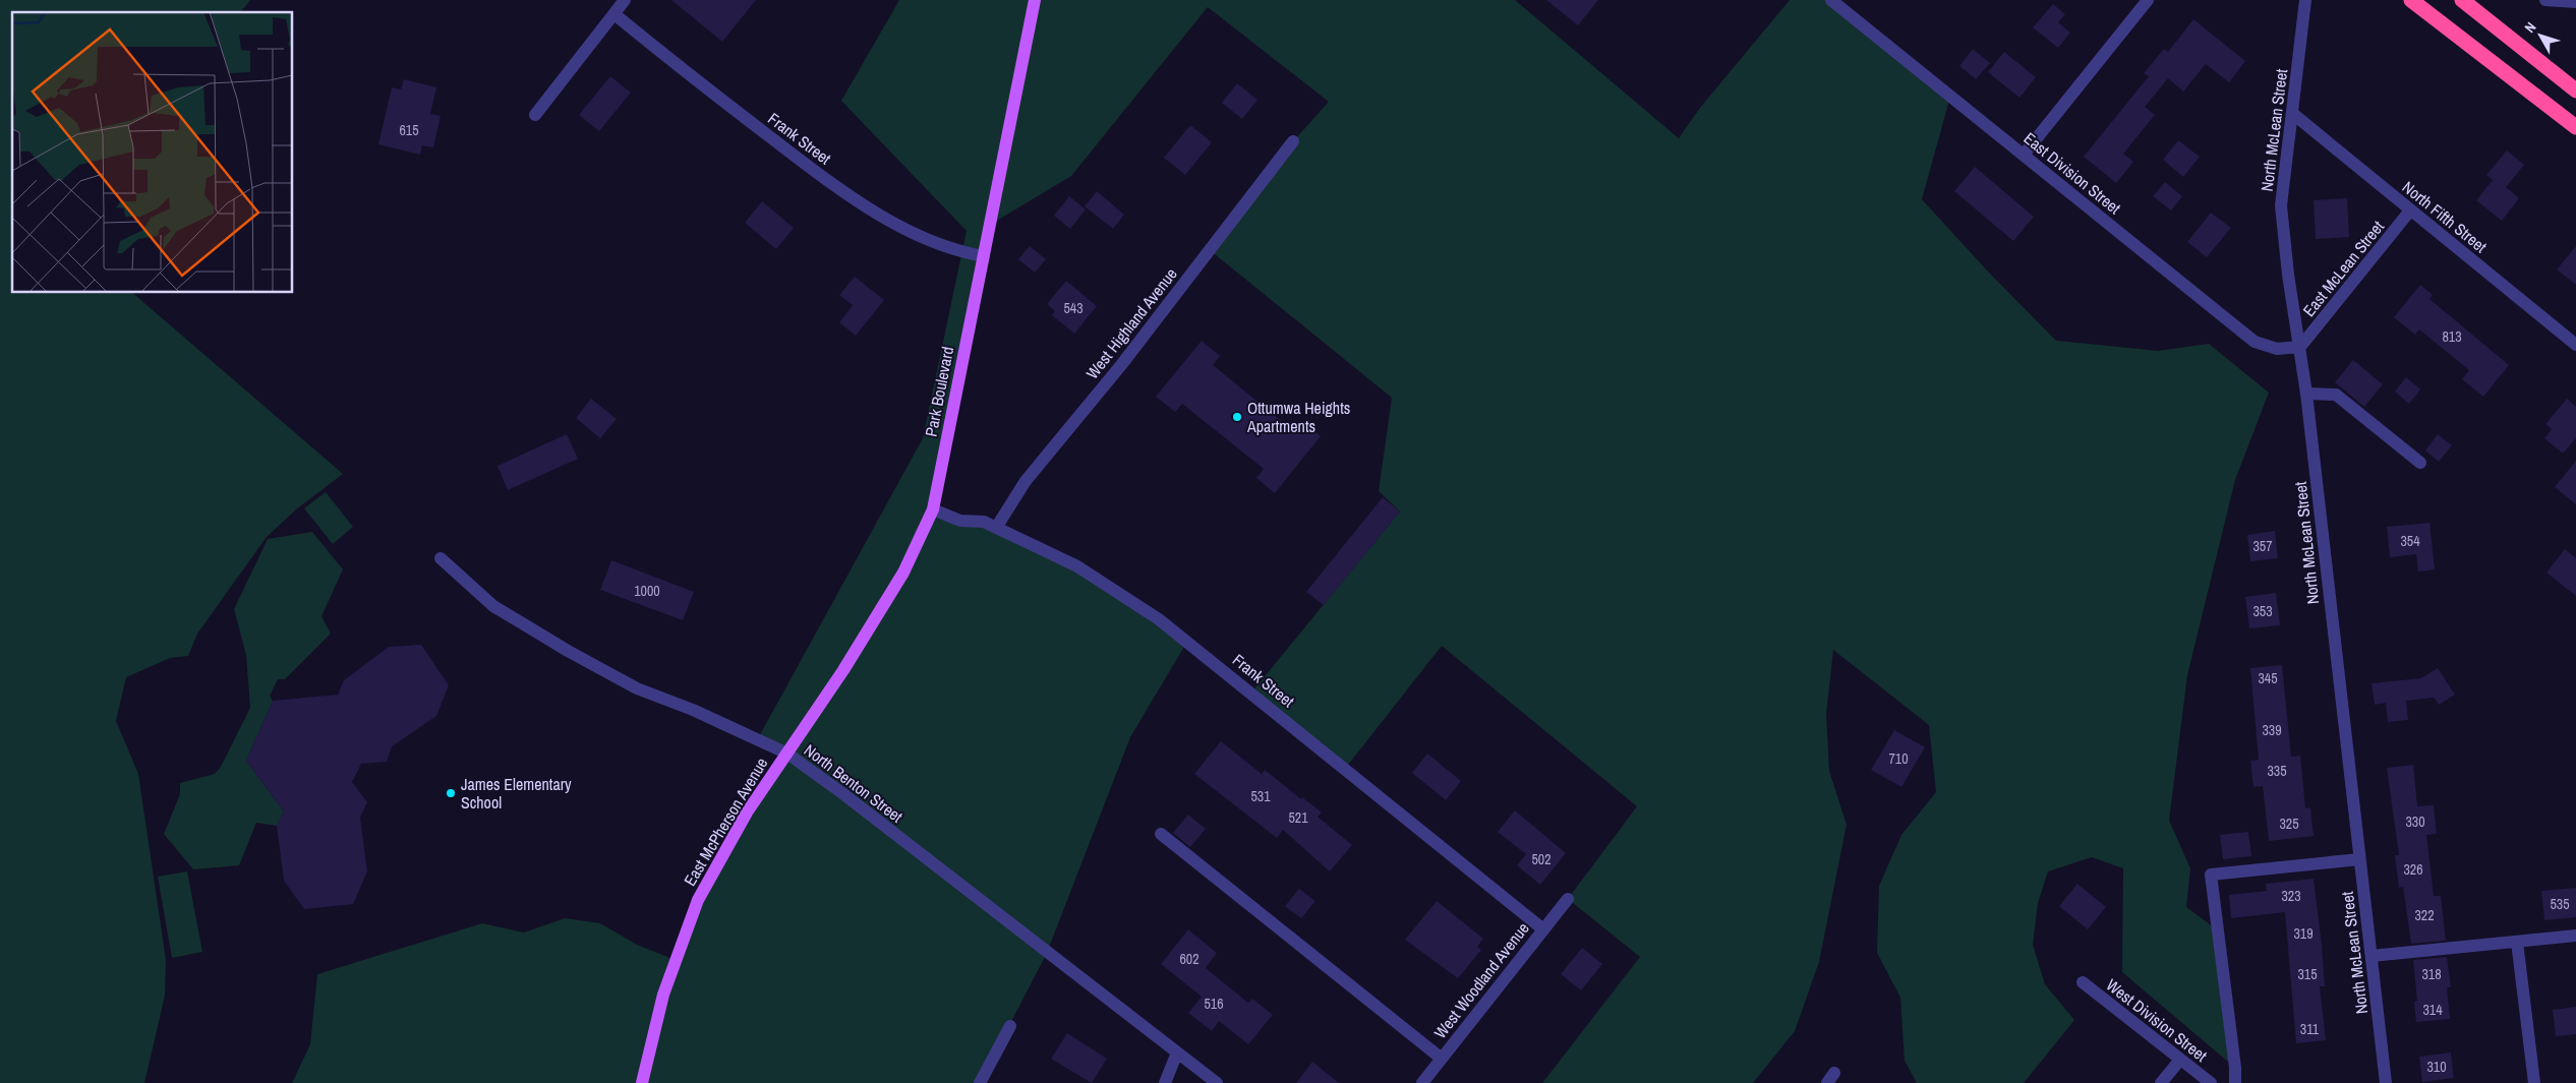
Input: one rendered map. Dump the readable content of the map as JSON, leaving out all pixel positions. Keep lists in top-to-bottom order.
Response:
{
  "streets": {
    "main road": ["Park Boulevard", "East McPherson Avenue"],
    "street": [
      "North McLean Street",
      "Frank Street",
      "East Division Street",
      "North Fifth Street",
      "East McLean Street",
      "West Highland Avenue",
      "North Benton Street",
      "West Woodland Avenue",
      "West Division Street"
    ]
  },
  "crossings": [
    ["North McLean Street", "East Division Street"],
    ["North McLean Street", "North Fifth Street"],
    ["North McLean Street", "East McLean Street"],
    ["Frank Street", "West Highland Avenue"],
    ["Frank Street", "Park Boulevard"],
    ["Frank Street", "West Woodland Avenue"],
    ["East Division Street", "East McLean Street"],
    ["North Fifth Street", "East McLean Street"],
    ["Park Boulevard", "North Benton Street"],
    ["Park Boulevard", "East McPherson Avenue"],
    ["North Benton Street", "East McPherson Avenue"]
  ],
  "places": ["Ottumwa Heights Apartments", "James Elementary School"],
  "house_numbers": [
    "615",
    "543",
    "813",
    "354",
    "357",
    "1000",
    "353",
    "345",
    "339",
    "710",
    "335",
    "531",
    "521",
    "330",
    "325",
    "502",
    "326",
    "323",
    "535",
    "322",
    "319",
    "602",
    "315",
    "318",
    "516",
    "314",
    "311",
    "310"
  ],
  "north": "top left"
}
